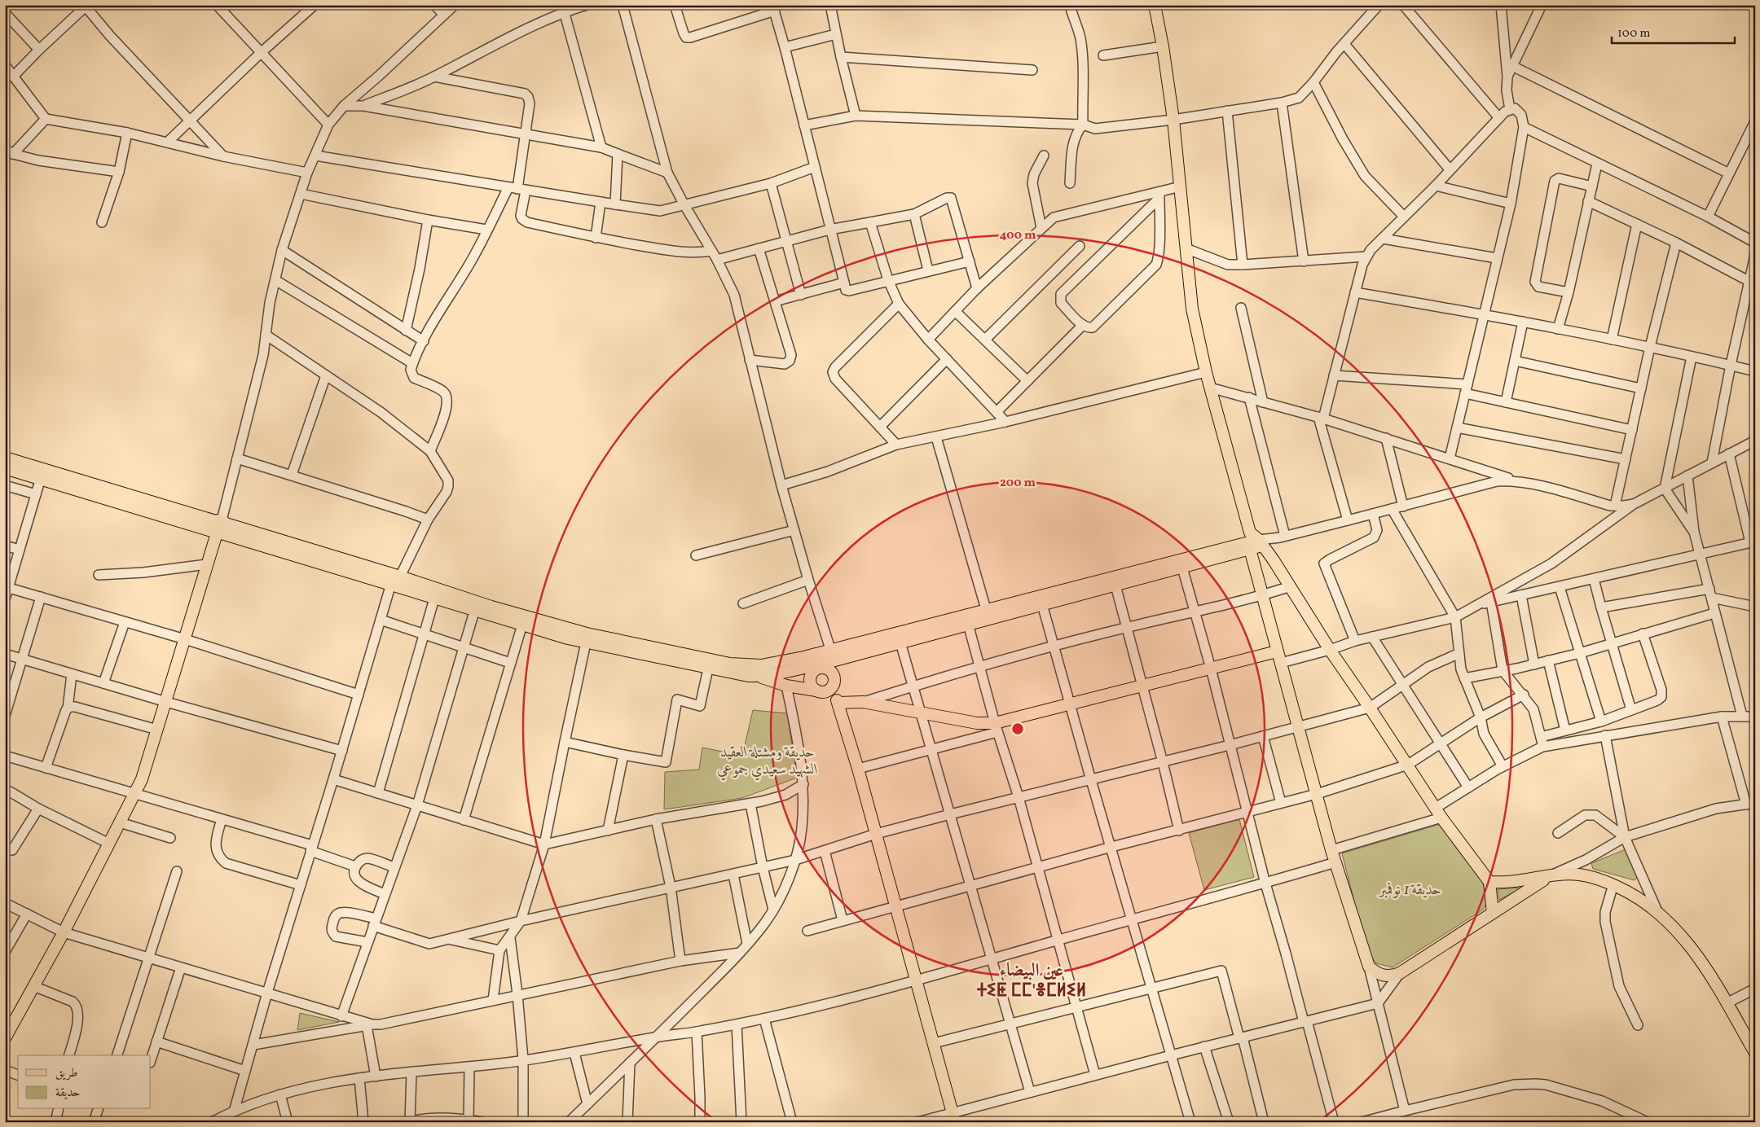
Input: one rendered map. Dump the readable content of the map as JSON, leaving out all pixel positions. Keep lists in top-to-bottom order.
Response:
{
  "districts": ["عين البيضاء ⵜⵉⵟ ⵎⵎ'ⴻⵎⵍⵉⵍ"],
  "parks": ["حديقة ومشتلة العقيد الشهيد سعيدي جموعي", "حديقة 1 نوفمبر"],
  "legend": ["طريق", "حديقة"],
  "scale_bar": "100 m",
  "rings": ["400 m", "200 m"]
}
